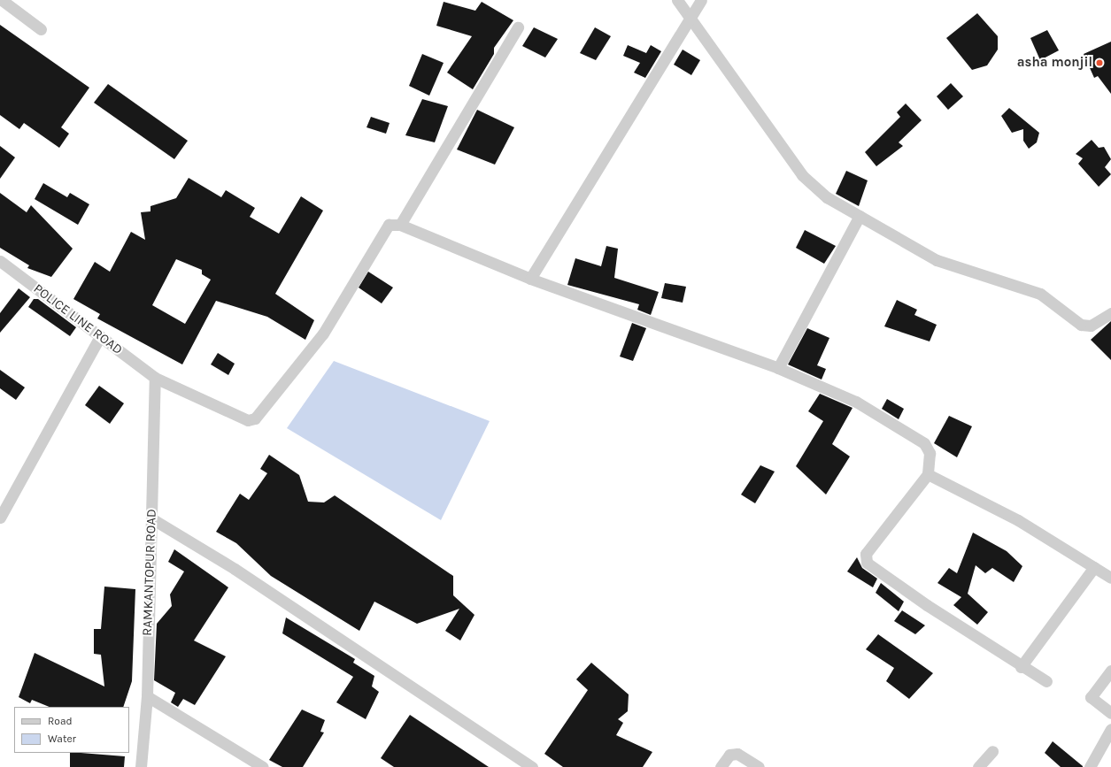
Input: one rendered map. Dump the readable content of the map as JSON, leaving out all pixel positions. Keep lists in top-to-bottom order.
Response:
{
  "streets": {
    "street": ["POLICE LINE ROAD", "RAMKANTOPUR ROAD"]
  },
  "crossings": [
    ["POLICE LINE ROAD", "RAMKANTOPUR ROAD"]
  ],
  "places": ["asha monjil"],
  "legend": ["Road", "Water"]
}
